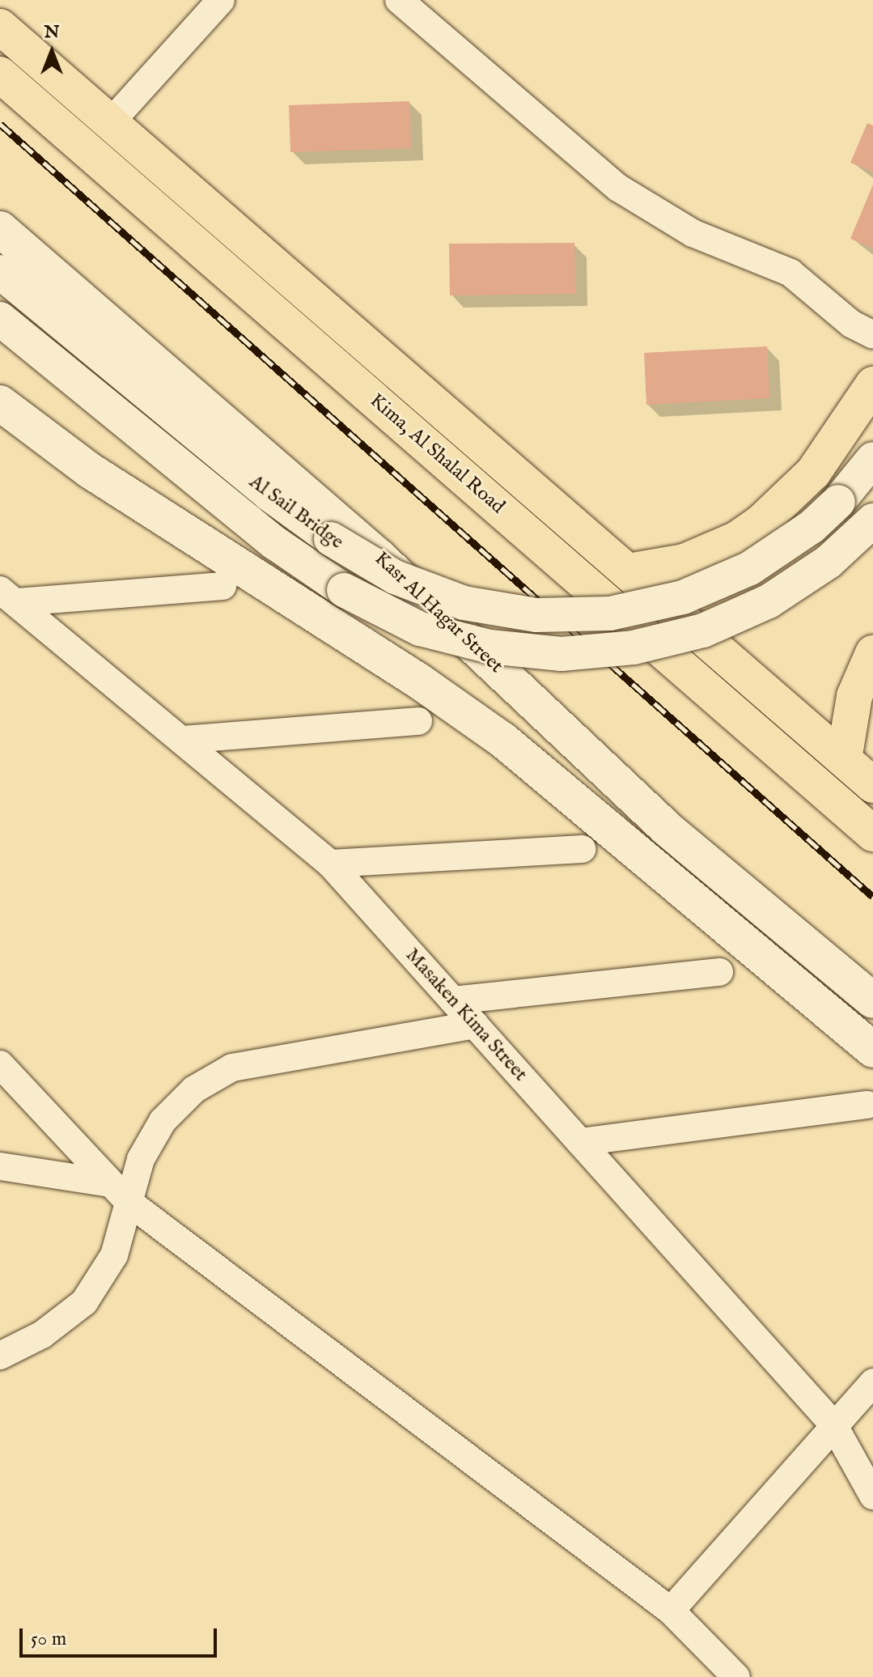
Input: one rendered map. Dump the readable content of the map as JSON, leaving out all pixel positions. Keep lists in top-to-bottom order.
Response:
{
  "streets": {
    "highway": ["Kima, Al Shalal Road"],
    "main road": ["Kasr Al Hagar Street"],
    "street": ["Al Sail Bridge", "Masaken Kima Street"]
  },
  "scale_bar": "50 m",
  "north": "top"
}
